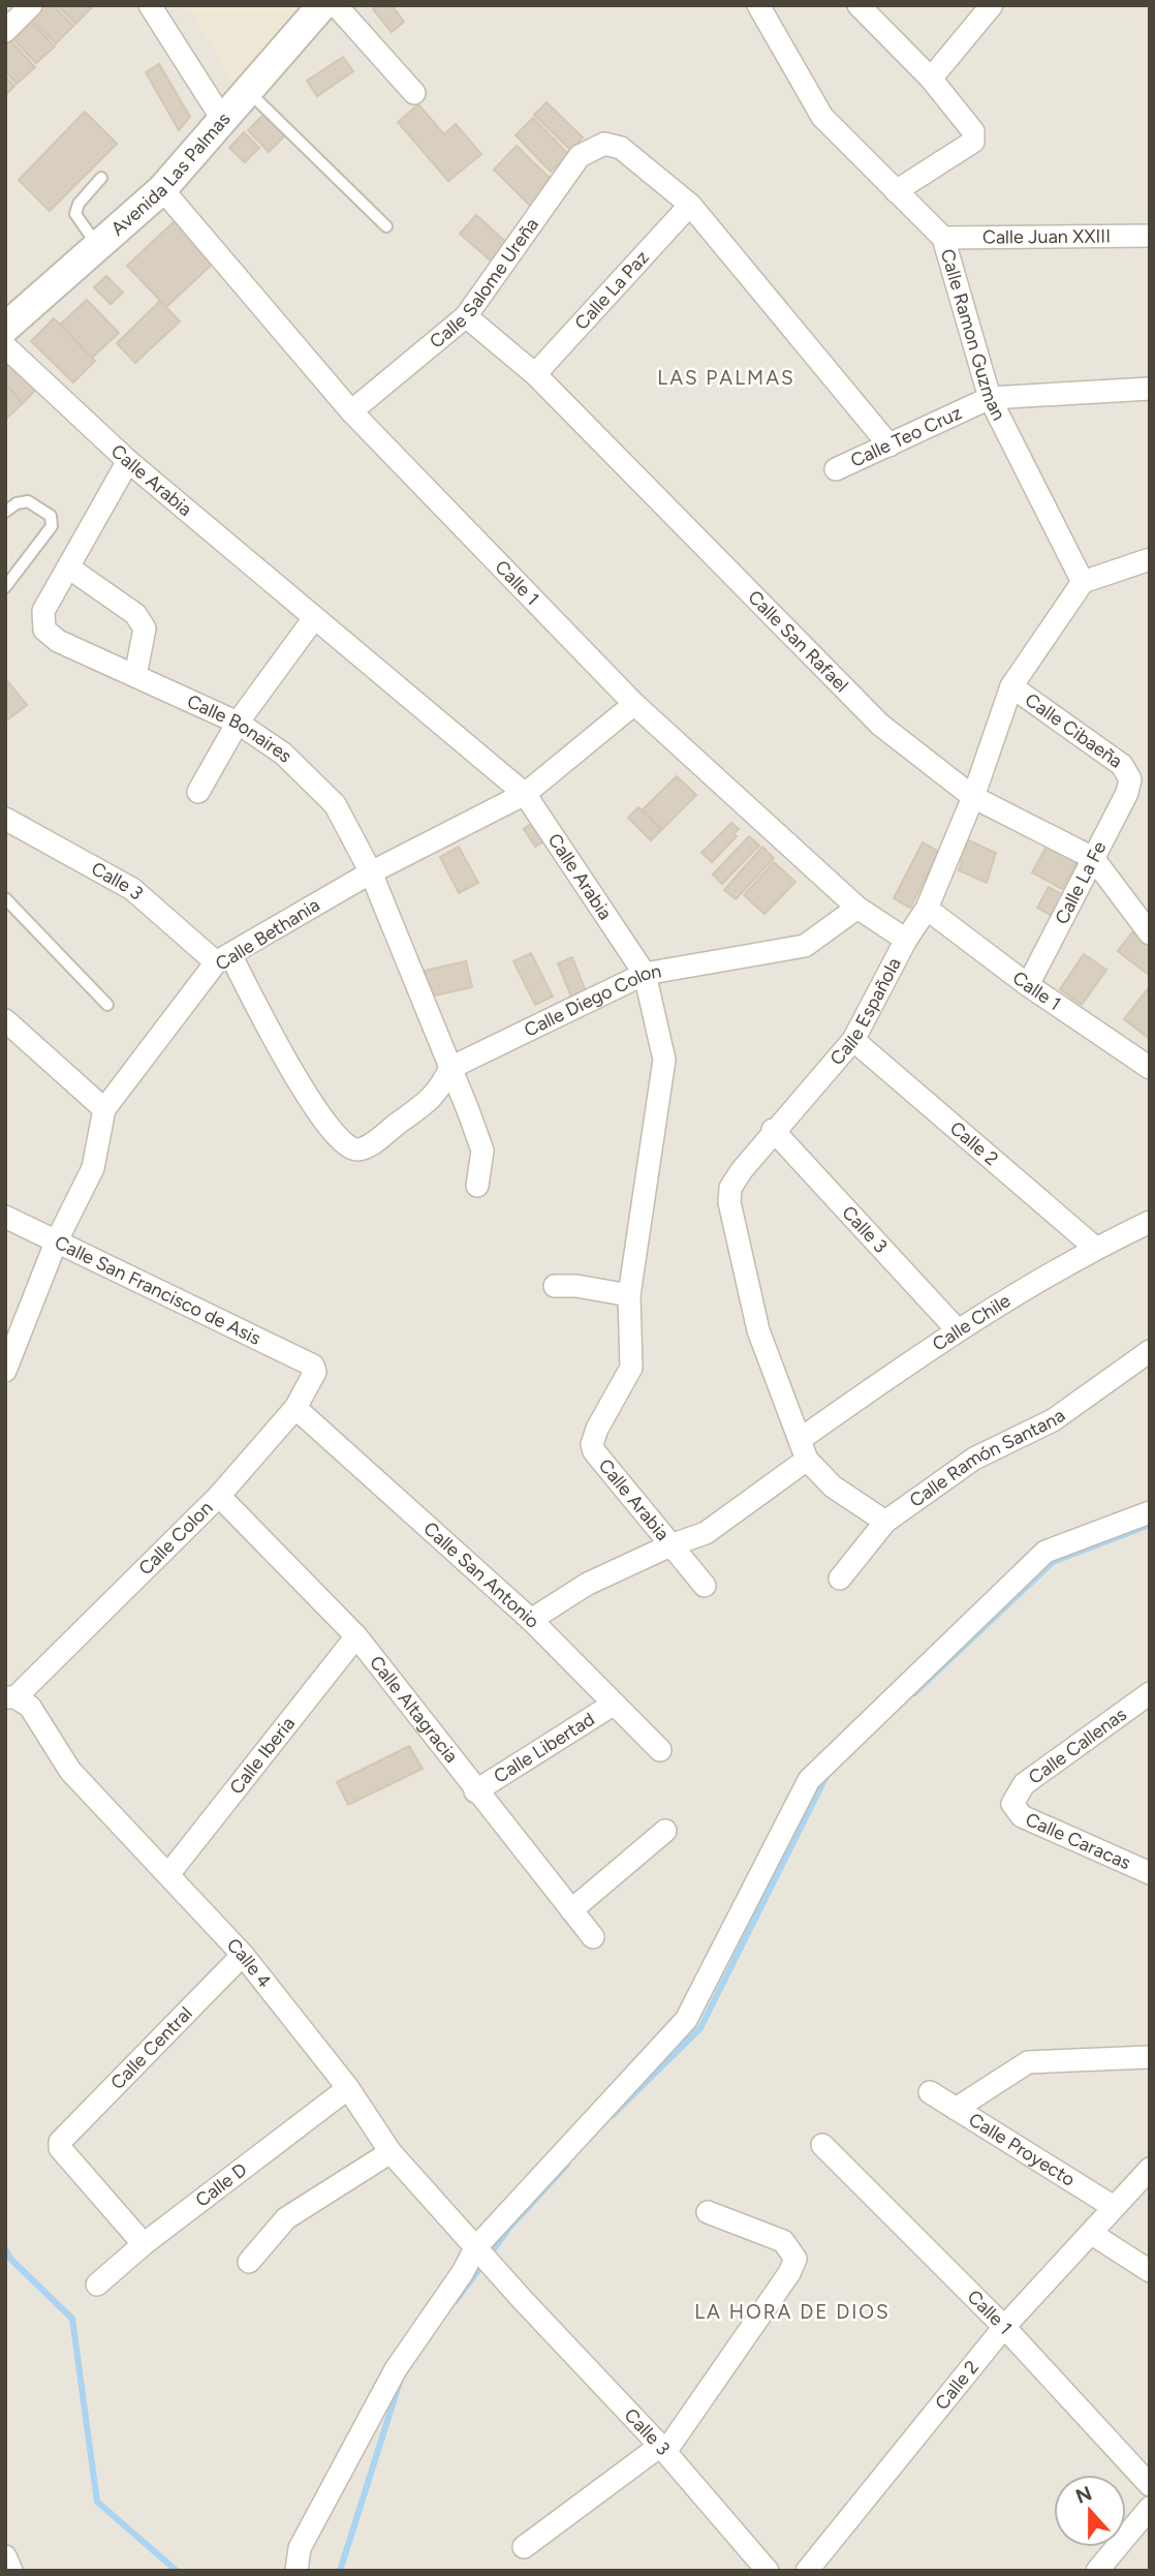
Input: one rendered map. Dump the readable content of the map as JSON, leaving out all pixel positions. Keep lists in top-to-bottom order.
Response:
{
  "streets": {
    "street": [
      "Avenida Las Palmas",
      "Calle Juan XXIII",
      "Calle Salome Ureña",
      "Calle La Paz",
      "Calle Ramon Guzman",
      "Calle Teo Cruz",
      "Calle Arabia",
      "Calle 1",
      "Calle San Rafael",
      "Calle Bonaires",
      "Calle Cibaeña",
      "Calle 3",
      "Calle La Fe",
      "Calle Bethania",
      "Calle Diego Colon",
      "Calle Española",
      "Calle 2",
      "Calle San Francisco de Asis",
      "Calle Chile",
      "Calle Ramón Santana",
      "Calle Colon",
      "Calle San Antonio",
      "Calle Altagracia",
      "Calle Callenas",
      "Calle Libertad",
      "Calle Iberia",
      "Calle Caracas",
      "Calle 4",
      "Calle Central",
      "Calle Proyecto",
      "Calle D"
    ]
  },
  "crossings": [
    ["Avenida Las Palmas", "Calle 1"],
    ["Calle Juan XXIII", "Calle Ramon Guzman"],
    ["Calle Salome Ureña", "Calle La Paz"],
    ["Calle Salome Ureña", "Calle 1"],
    ["Calle Salome Ureña", "Calle San Rafael"],
    ["Calle La Paz", "Calle San Rafael"],
    ["Calle Ramon Guzman", "Calle Teo Cruz"],
    ["Calle Ramon Guzman", "Calle Española"],
    ["Calle Arabia", "Calle Bonaires"],
    ["Calle Arabia", "Calle Bethania"],
    ["Calle Arabia", "Calle Diego Colon"],
    ["Calle Arabia", "Calle Chile"],
    ["Calle 1", "Calle La Fe"],
    ["Calle 1", "Calle Bethania"],
    ["Calle 1", "Calle Diego Colon"],
    ["Calle 1", "Calle Española"],
    ["Calle 1", "Calle 2"],
    ["Calle San Rafael", "Calle La Fe"],
    ["Calle San Rafael", "Calle Española"],
    ["Calle Bonaires", "Calle Bethania"],
    ["Calle Bonaires", "Calle Diego Colon"],
    ["Calle Cibaeña", "Calle La Fe"],
    ["Calle Cibaeña", "Calle Española"],
    ["Calle 3", "Calle Bethania"],
    ["Calle 3", "Calle Española"],
    ["Calle 3", "Calle Chile"],
    ["Calle 3", "Calle 4"],
    ["Calle Bethania", "Calle San Francisco de Asis"],
    ["Calle Española", "Calle 2"],
    ["Calle Española", "Calle Chile"],
    ["Calle 2", "Calle Chile"],
    ["Calle 2", "Calle Proyecto"],
    ["Calle San Francisco de Asis", "Calle Colon"],
    ["Calle Chile", "Calle San Antonio"],
    ["Calle Colon", "Calle San Antonio"],
    ["Calle Colon", "Calle Altagracia"],
    ["Calle Colon", "Calle 4"],
    ["Calle San Antonio", "Calle Libertad"],
    ["Calle Altagracia", "Calle Libertad"],
    ["Calle Altagracia", "Calle Iberia"],
    ["Calle Callenas", "Calle Caracas"],
    ["Calle Iberia", "Calle 4"],
    ["Calle 4", "Calle Central"],
    ["Calle 4", "Calle D"],
    ["Calle Central", "Calle D"]
  ],
  "districts": ["LAS PALMAS", "LA HORA DE DIOS"],
  "north": "top"
}
